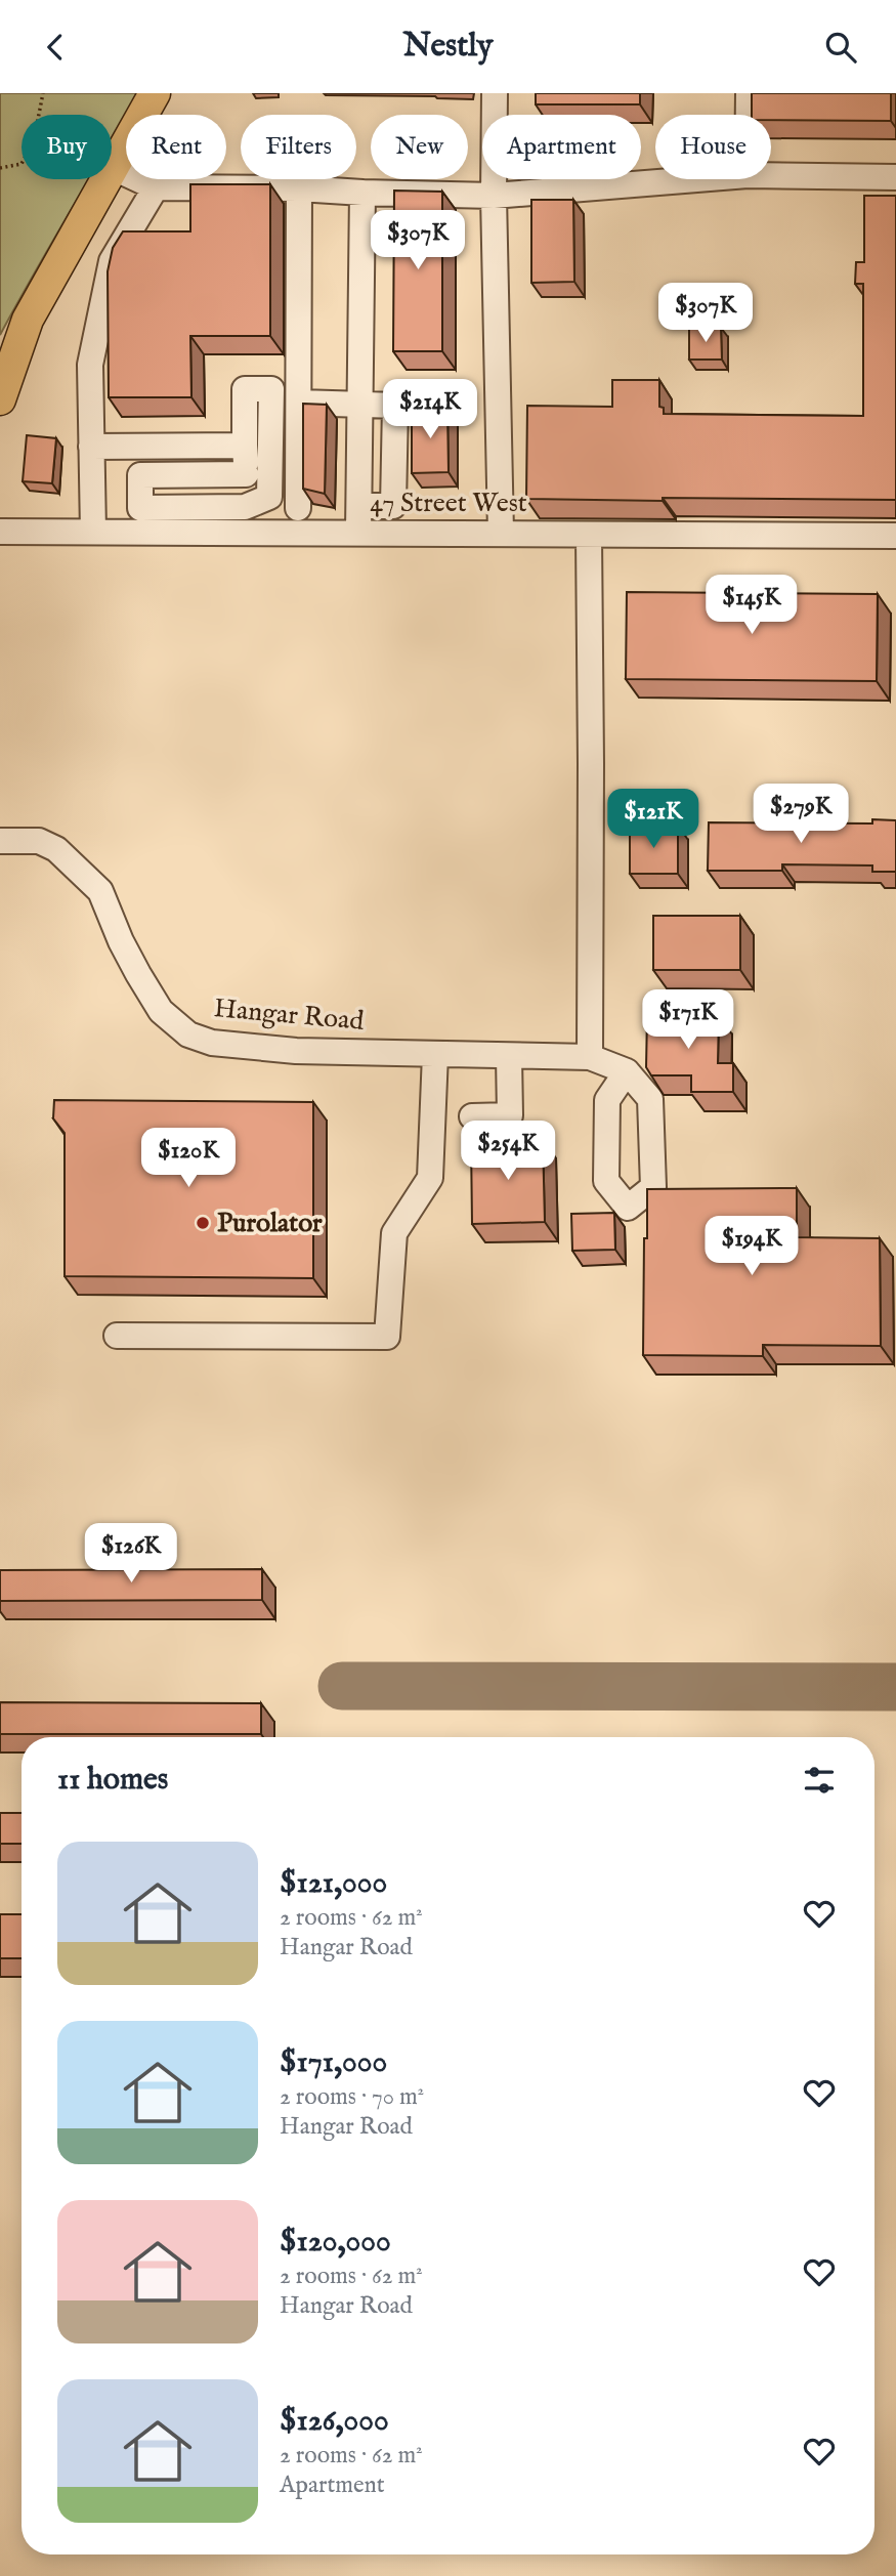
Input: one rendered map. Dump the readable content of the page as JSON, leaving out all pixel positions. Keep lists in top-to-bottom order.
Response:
{
  "streets": {
    "street": ["47 Street West", "Hangar Road"]
  },
  "places": ["Purolator"],
  "page": {
    "header": "Nestly",
    "chip": [
      "Buy",
      "Rent",
      "Filters",
      "New",
      "Apartment",
      "House"
    ],
    "price": [
      "$307K",
      "$307K",
      "$214K",
      "$145K",
      "$279K",
      "$121K",
      "$171K",
      "$254K",
      "$120K",
      "$194K",
      "$126K"
    ],
    "heading": "11 homes",
    "list": [
      {
        "name": "$121,000",
        "note": "2 rooms · 62 m² · Hangar Road"
      },
      {
        "name": "$171,000",
        "note": "2 rooms · 70 m² · Hangar Road"
      },
      {
        "name": "$120,000",
        "note": "2 rooms · 62 m² · Hangar Road"
      },
      {
        "name": "$126,000",
        "note": "2 rooms · 62 m² · Apartment"
      }
    ]
  }
}
